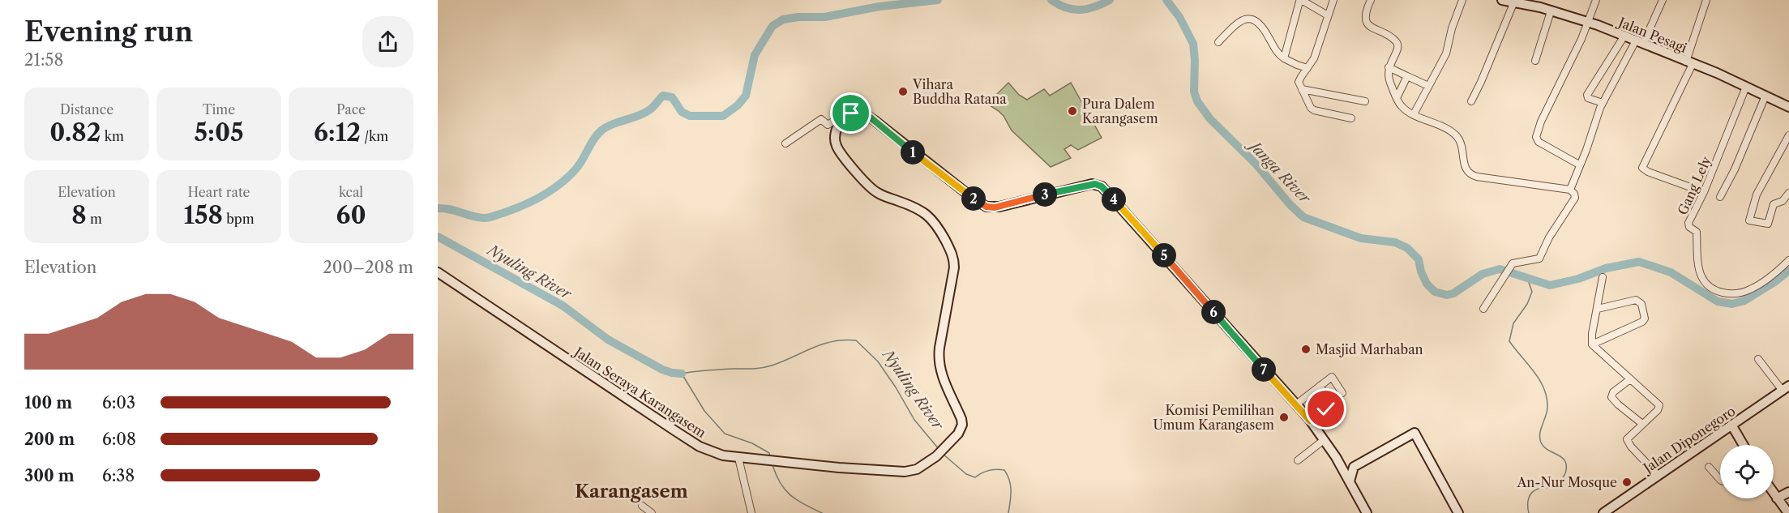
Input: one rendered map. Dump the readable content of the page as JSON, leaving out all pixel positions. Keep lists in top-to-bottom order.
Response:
{
  "streets": {
    "street": [
      "Jalan Pesagi",
      "Gang Lely",
      "Jalan Seraya Karangasem",
      "Jalan Diponegoro"
    ]
  },
  "crossings": [
    ["Jalan Pesagi", "Gang Lely"]
  ],
  "districts": ["Karangasem"],
  "water": ["Janga River", "Nyuling River"],
  "places": [
    "Vihara Buddha Ratana",
    "Pura Dalem Karangasem",
    "Masjid Marhaban",
    "Komisi Pemilihan Umum Karangasem",
    "An-Nur Mosque"
  ],
  "page": {
    "heading": ["Evening run", "21:58"],
    "stats": [
      ["Distance", "0.82 km"],
      ["Time", "5:05"],
      ["Pace", "6:12 /km"],
      ["Elevation", "8 m"],
      ["Heart rate", "158 bpm"],
      ["kcal", "60"]
    ],
    "pins": [
      "1",
      "3",
      "2",
      "4",
      "5",
      "6",
      "7"
    ],
    "chart": ["Elevation", "200–208 m"],
    "list": [
      {
        "name": "100 m",
        "note": "6:03"
      },
      {
        "name": "200 m",
        "note": "6:08"
      },
      {
        "name": "300 m",
        "note": "6:38"
      }
    ]
  }
}
